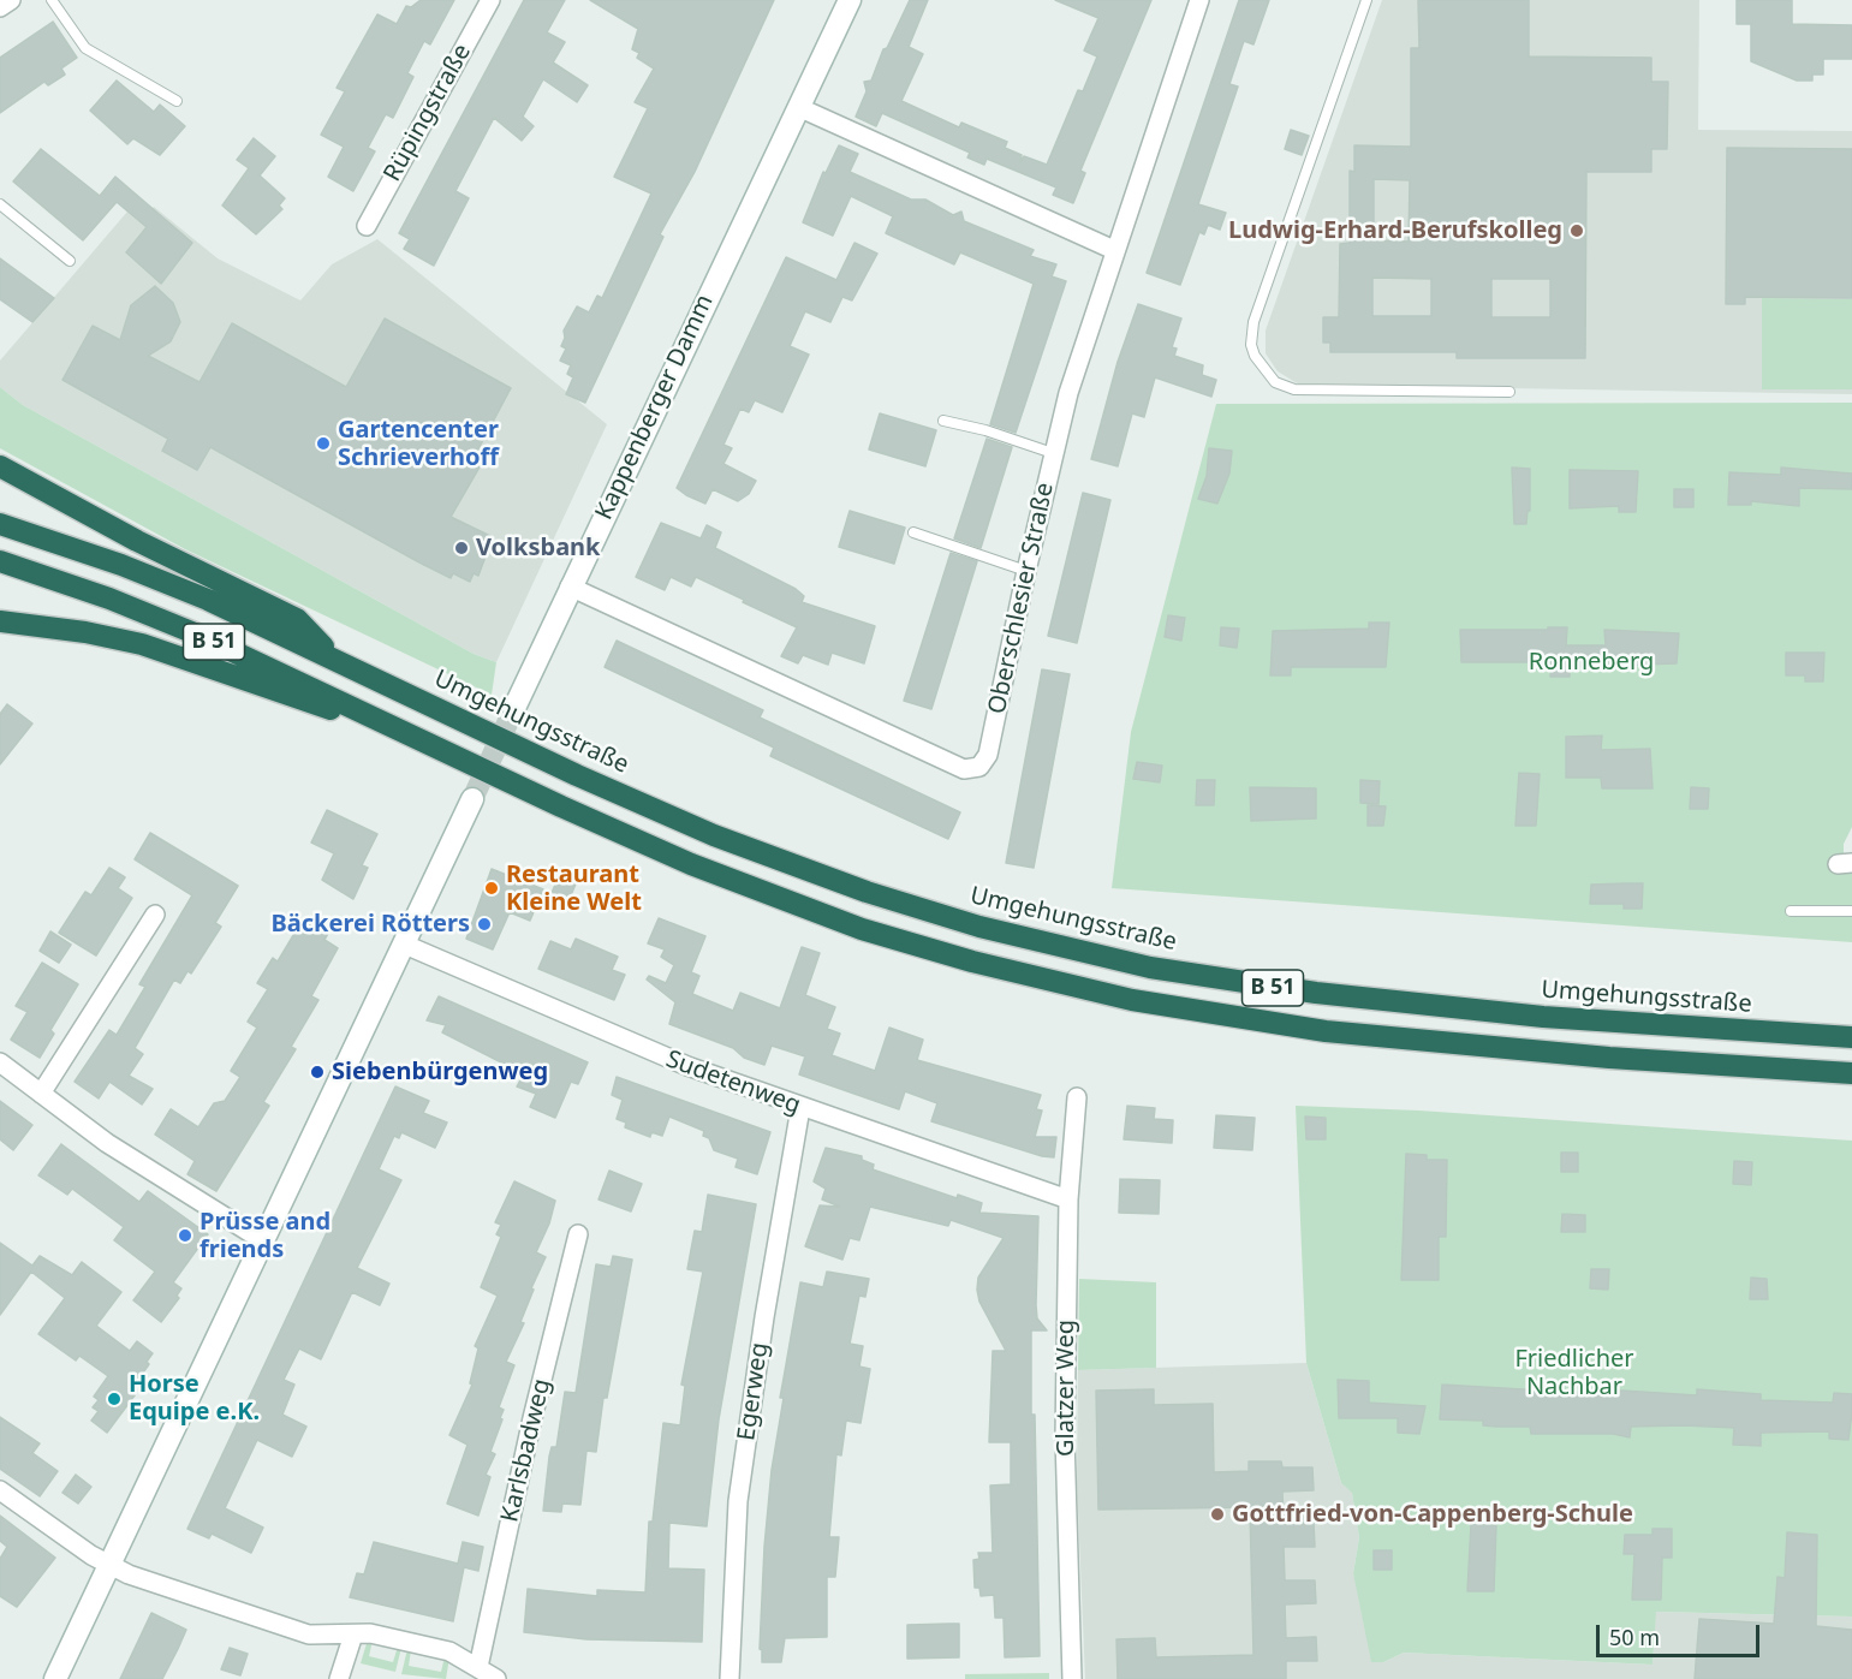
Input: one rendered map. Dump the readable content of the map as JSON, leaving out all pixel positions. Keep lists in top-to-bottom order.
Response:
{
  "streets": {
    "highway": ["B 51", "Umgehungsstraße"],
    "main road": ["Kappenberger Damm"],
    "street": [
      "Rüpingstraße",
      "Oberschlesier Straße",
      "Sudetenweg",
      "Glatzer Weg",
      "Egerweg",
      "Karlsbadweg"
    ]
  },
  "crossings": [
    ["Kappenberger Damm", "Oberschlesier Straße"],
    ["B 51", "Umgehungsstraße"],
    ["Sudetenweg", "Glatzer Weg"],
    ["Sudetenweg", "Egerweg"]
  ],
  "parks": ["Ronneberg", "Friedlicher Nachbar"],
  "places": [
    "Ludwig-Erhard-Berufskolleg",
    "Gartencenter Schrieverhoff",
    "Volksbank",
    "Restaurant Kleine Welt",
    "Bäckerei Rötters",
    "Siebenbürgenweg",
    "Prüsse and friends",
    "Horse Equipe e.K.",
    "Gottfried-von-Cappenberg-Schule"
  ],
  "scale_bar": "50 m"
}
